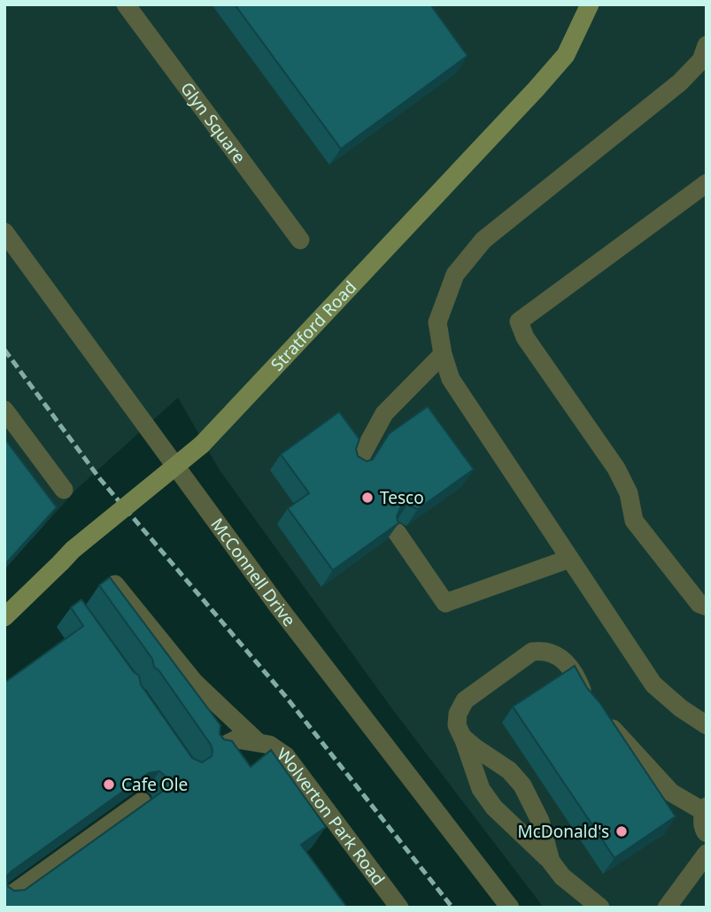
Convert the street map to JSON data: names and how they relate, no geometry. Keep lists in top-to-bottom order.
{
  "streets": {
    "street": [
      "Glyn Square",
      "Stratford Road",
      "McConnell Drive",
      "Wolverton Park Road"
    ]
  },
  "places": ["Tesco", "Cafe Ole", "McDonald's"]
}
